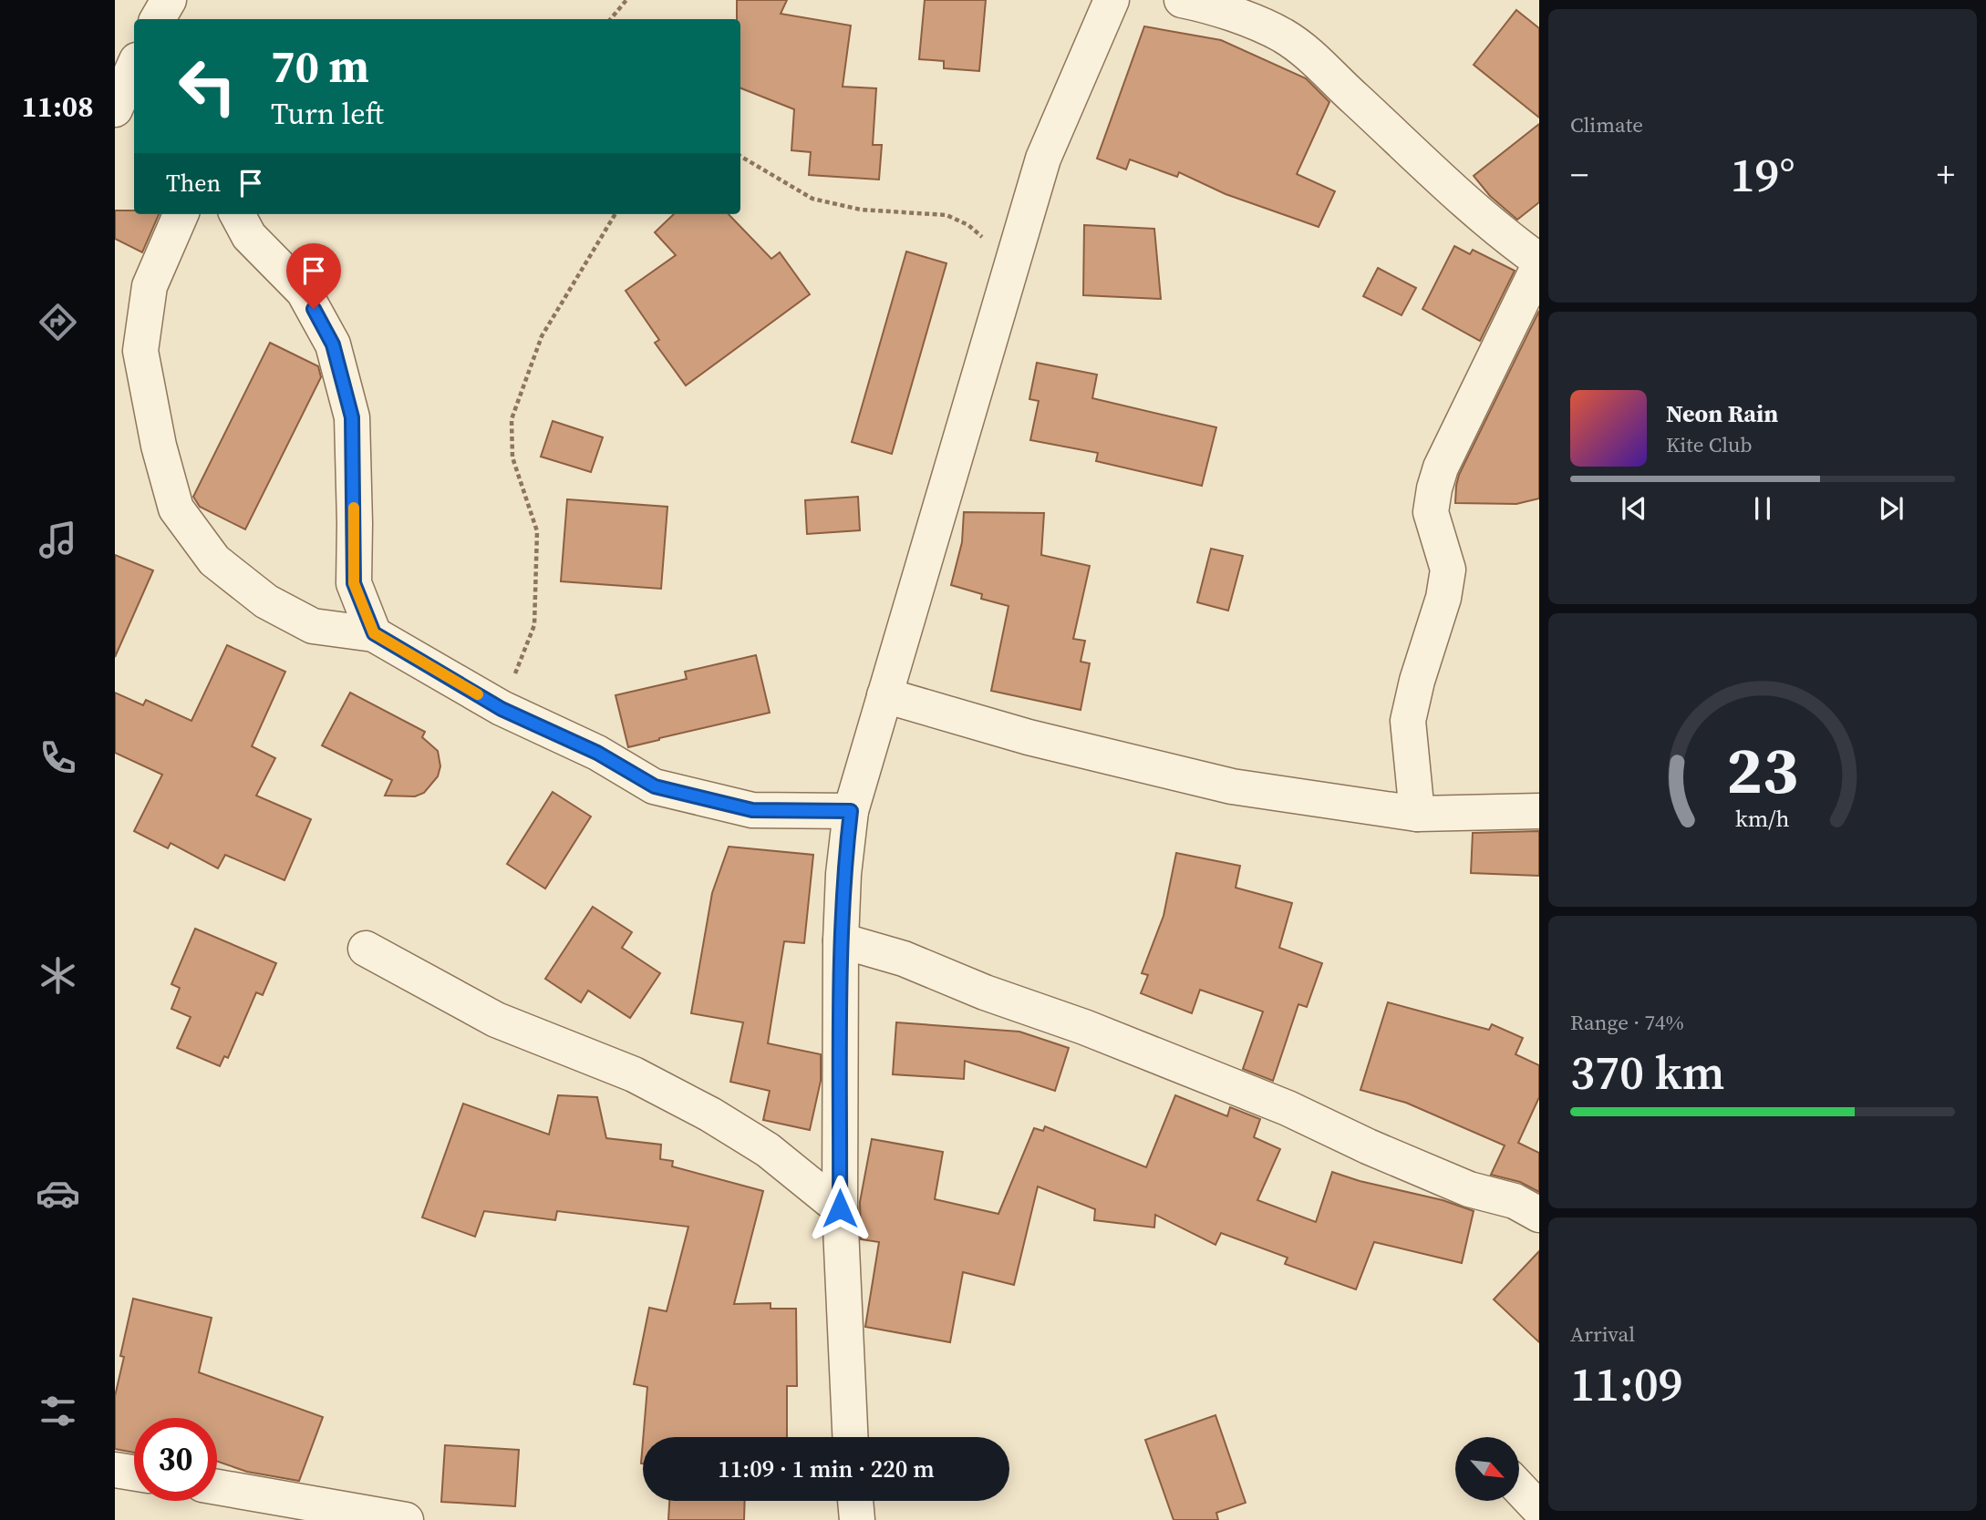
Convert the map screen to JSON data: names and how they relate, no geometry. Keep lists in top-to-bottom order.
{
  "north": "bottom right",
  "page": {
    "tabs": "11:08",
    "tile": [
      "Climate",
      ["Range · 74%", "370 km"],
      ["Arrival", "11:09"]
    ],
    "turn": ["70 m", "Turn left"],
    "heat": ["−", "19°", "+"],
    "then": "Then",
    "song": ["Neon Rain", "Kite Club"],
    "limit": "30",
    "trip": "11:09 · 1 min · 220 m",
    "gauge": ["23", "km/h"]
  }
}
